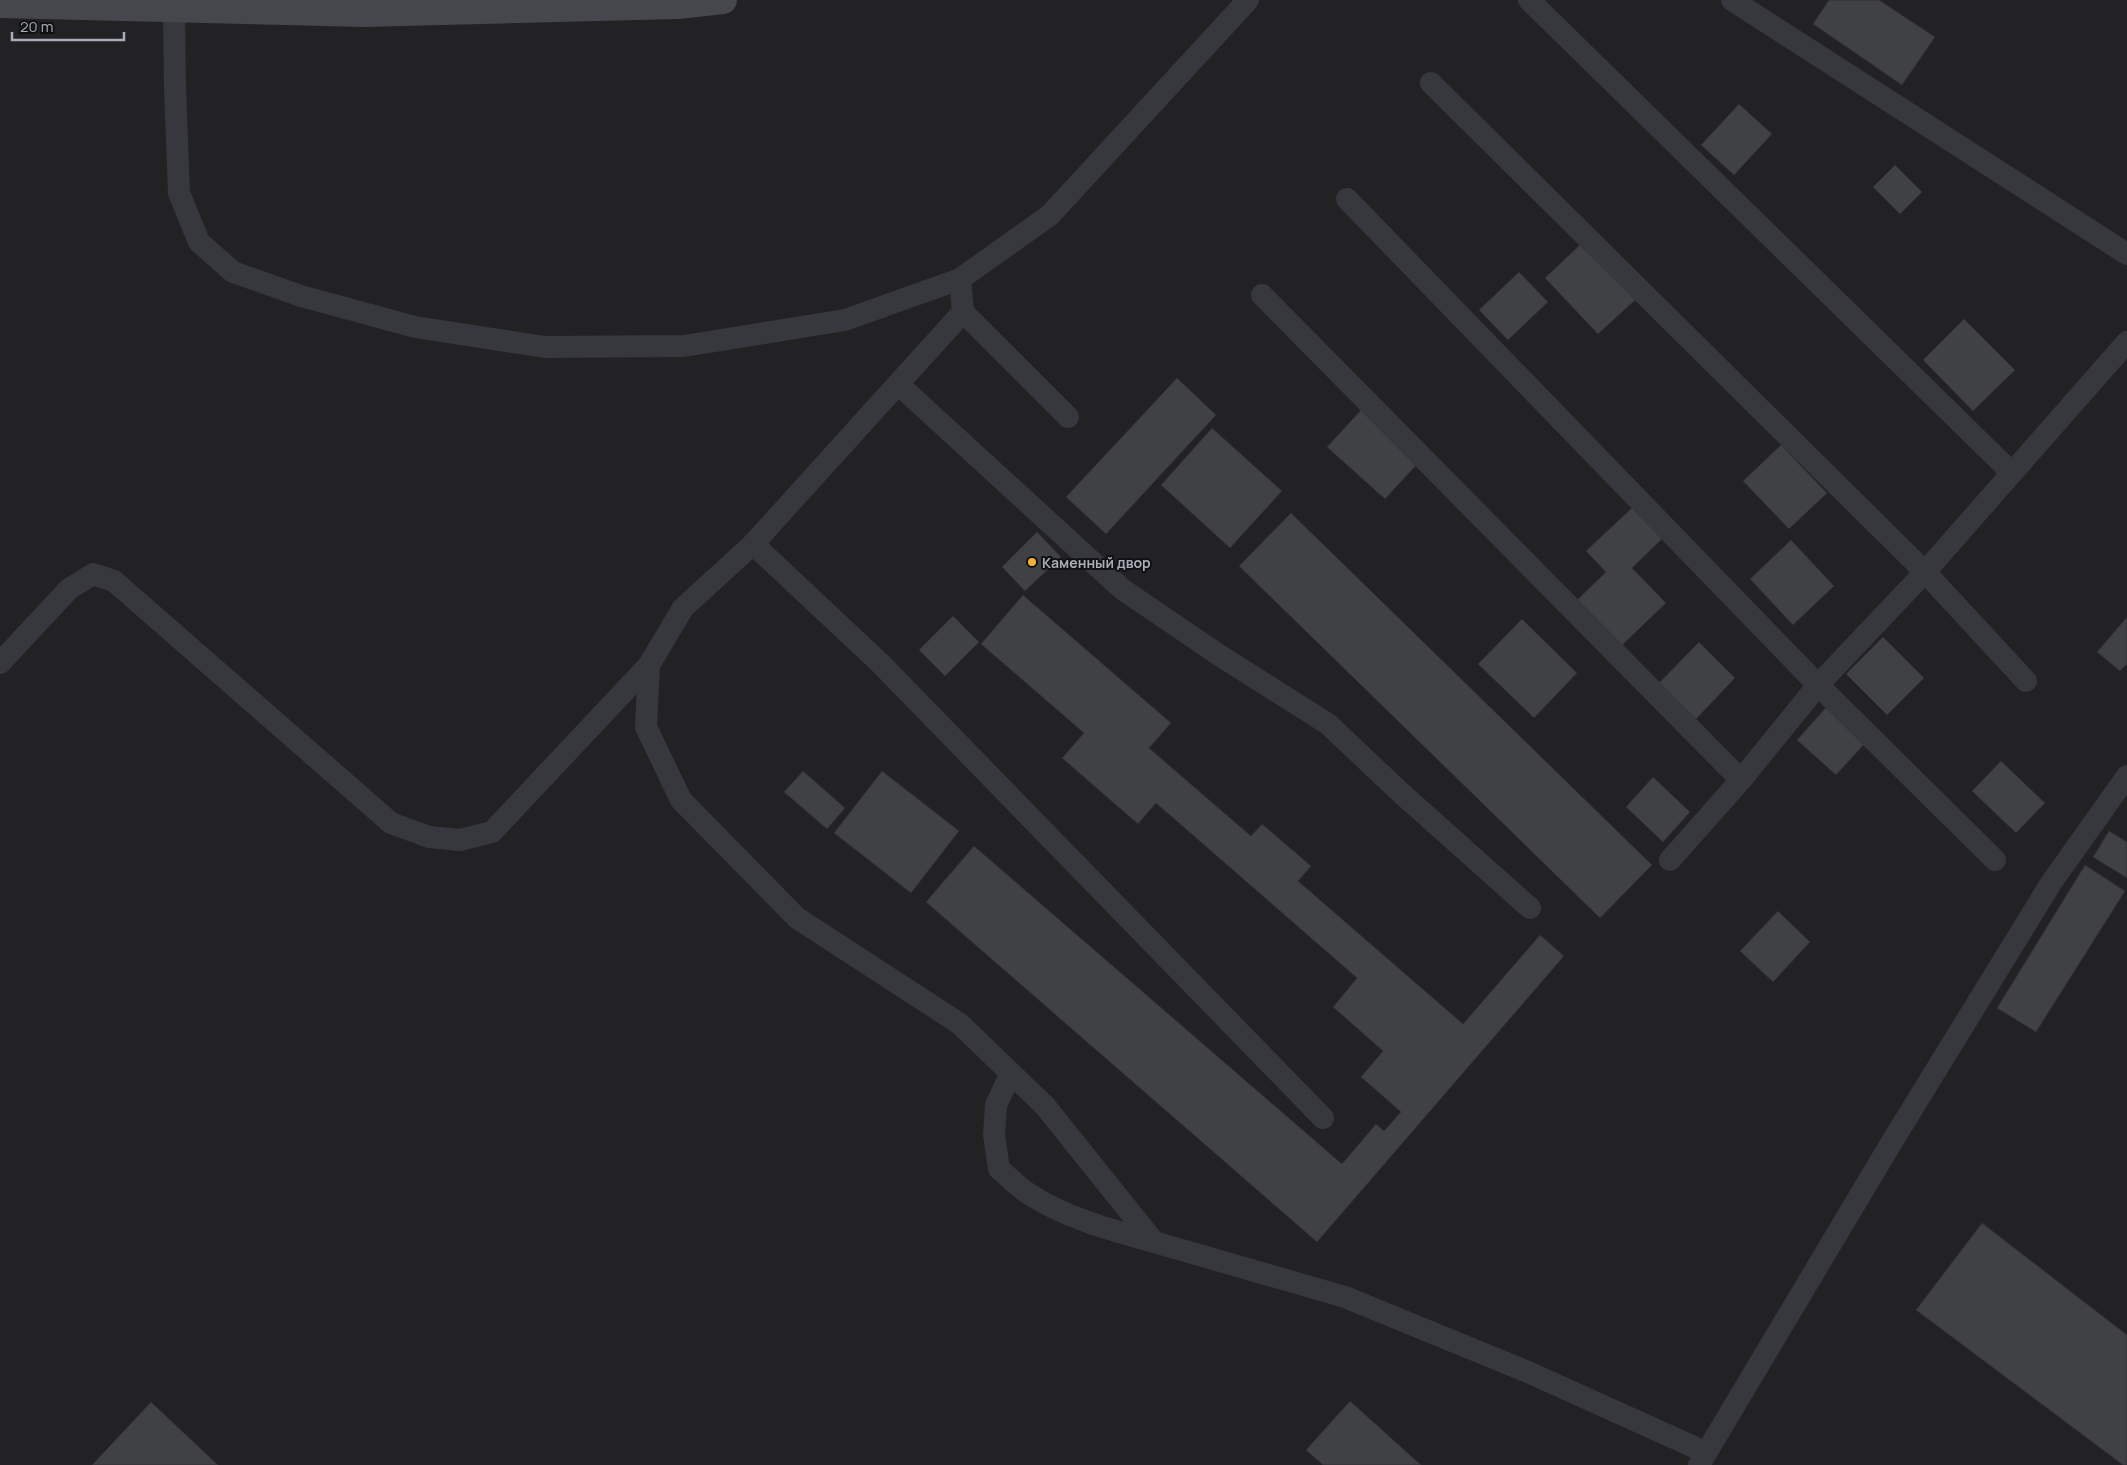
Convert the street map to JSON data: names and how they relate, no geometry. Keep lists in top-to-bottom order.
{
  "places": ["Каменный двор"],
  "scale_bar": "20 m"
}
